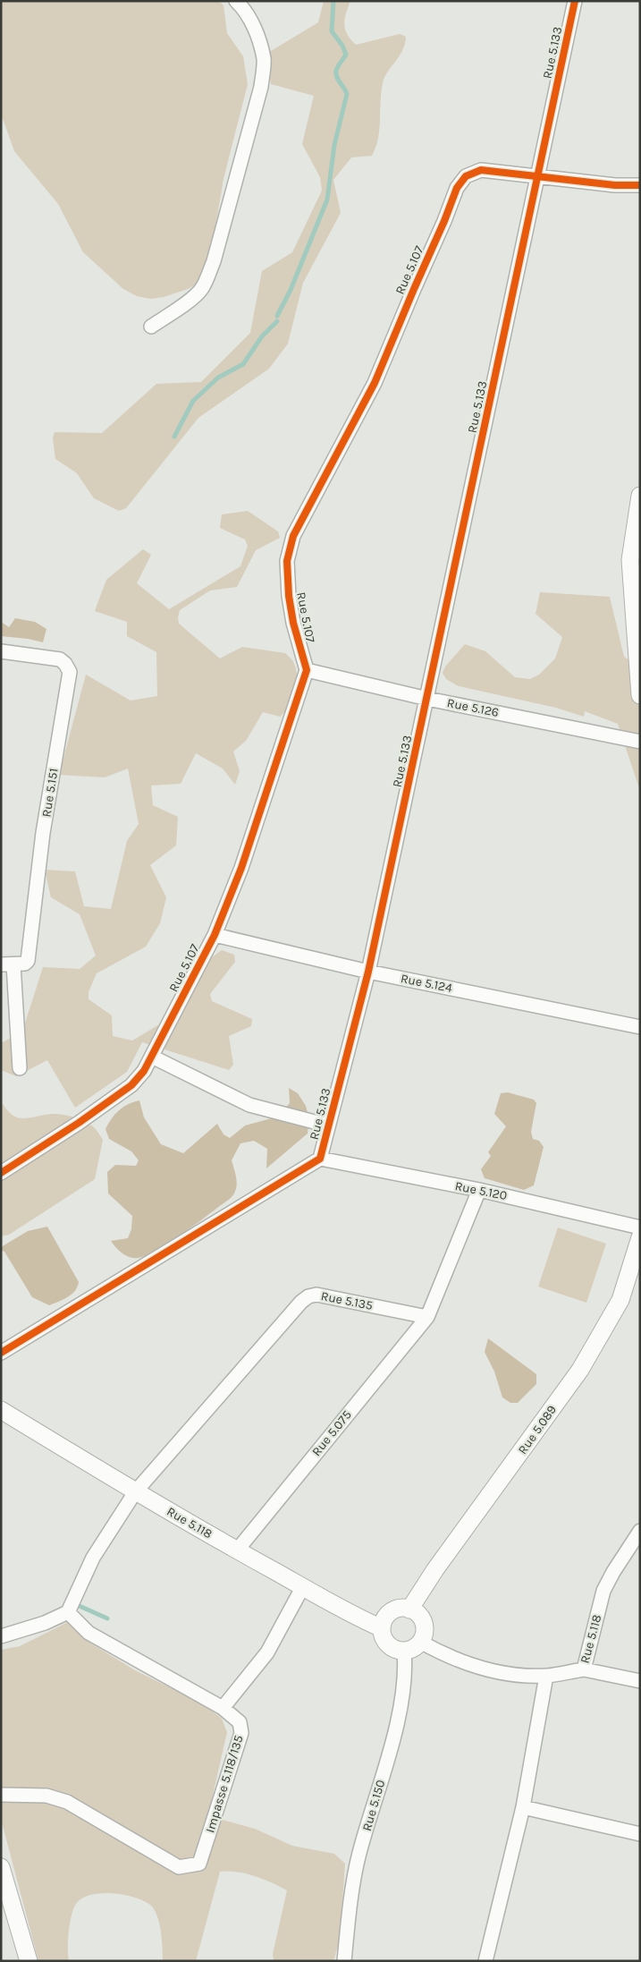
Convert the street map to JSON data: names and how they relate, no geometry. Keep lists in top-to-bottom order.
{
  "streets": {
    "street": [
      "Rue 5.133",
      "Rue 5.107",
      "Rue 5.126",
      "Rue 5.151",
      "Rue 5.124",
      "Rue 5.120",
      "Rue 5.135",
      "Rue 5.089",
      "Rue 5.075",
      "Rue 5.118",
      "Impasse 5.118/135",
      "Rue 5.150"
    ]
  },
  "crossings": [
    ["Rue 5.133", "Rue 5.107"],
    ["Rue 5.133", "Rue 5.126"],
    ["Rue 5.133", "Rue 5.124"],
    ["Rue 5.133", "Rue 5.120"],
    ["Rue 5.107", "Rue 5.126"],
    ["Rue 5.107", "Rue 5.124"],
    ["Rue 5.135", "Rue 5.075"],
    ["Rue 5.135", "Rue 5.118"],
    ["Rue 5.089", "Rue 5.118"],
    ["Rue 5.089", "Rue 5.150"],
    ["Rue 5.075", "Rue 5.118"],
    ["Rue 5.118", "Rue 5.150"]
  ]
}
